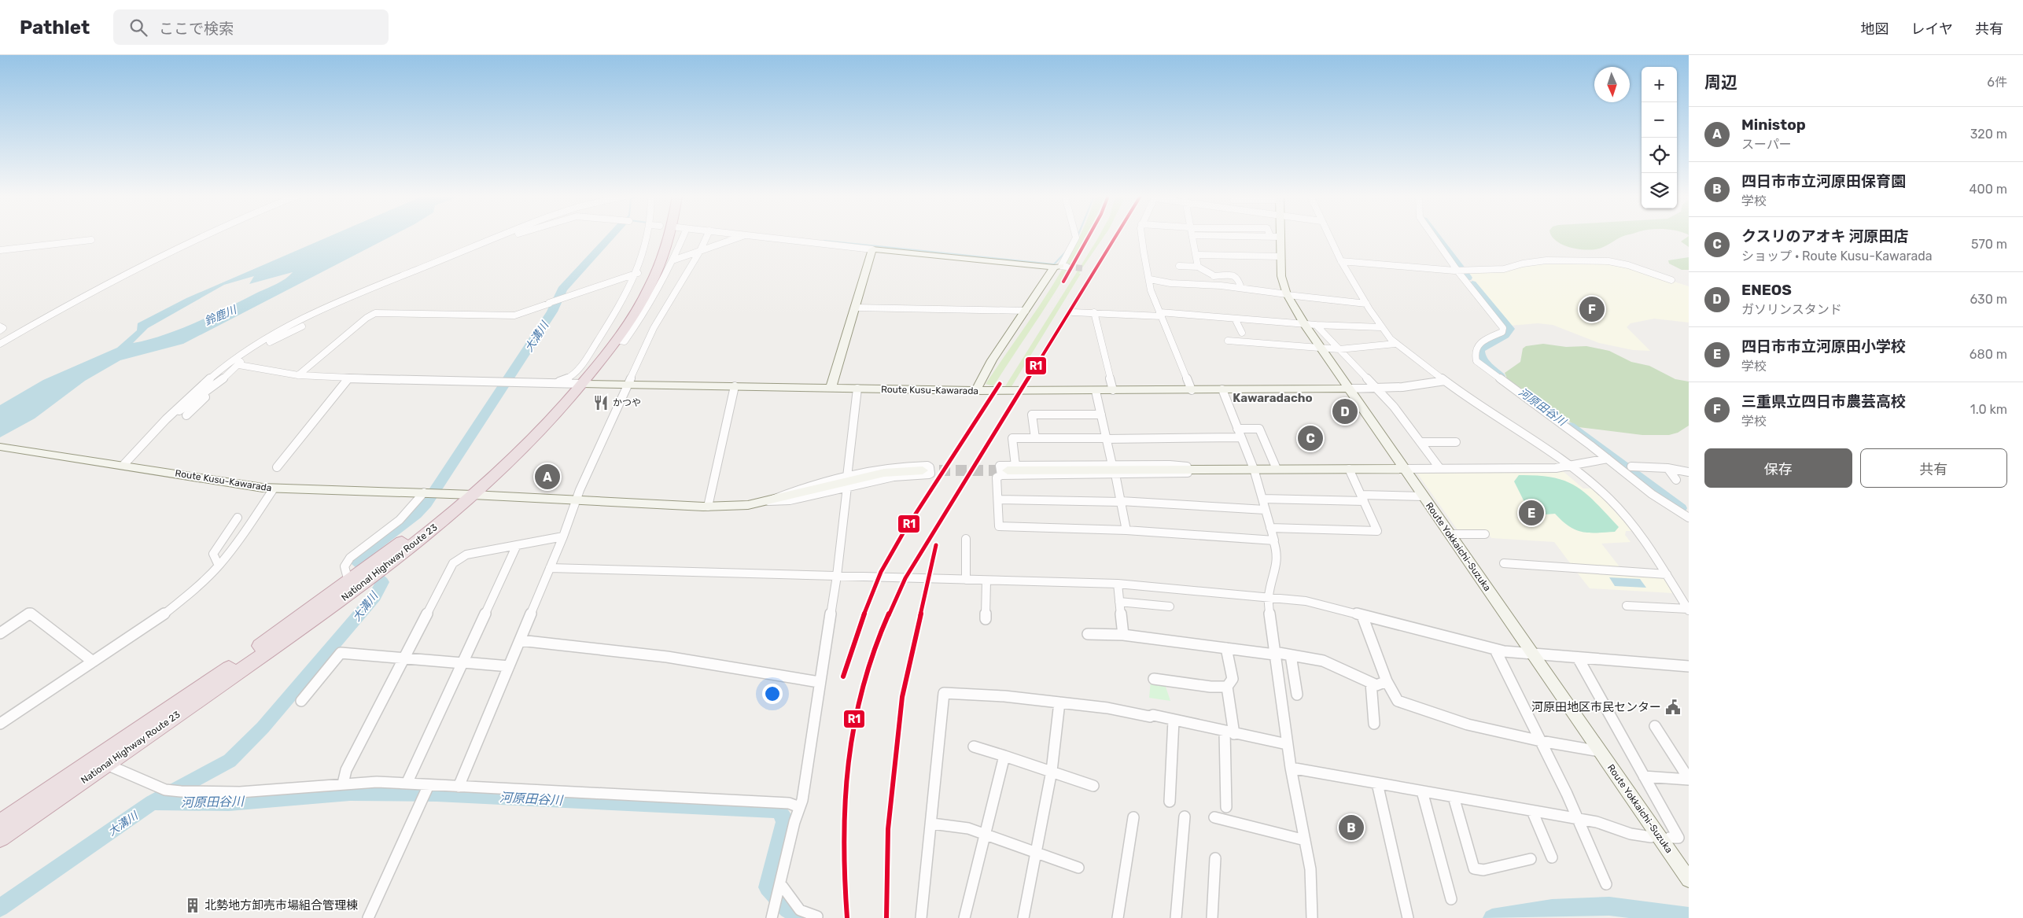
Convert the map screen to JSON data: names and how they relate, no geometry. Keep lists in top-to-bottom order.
{
  "streets": {
    "highway": ["National Highway Route 23"],
    "main road": ["Route Kusu-Kawarada", "Route Yokkaichi-Suzuka"]
  },
  "crossings": [
    ["Route Kusu-Kawarada", "Route Yokkaichi-Suzuka"],
    ["Route Kusu-Kawarada", "National Highway Route 23"]
  ],
  "districts": ["Kawaradacho"],
  "water": ["鈴鹿川", "大溝川", "河原田谷川"],
  "places": {
    "restaurant": ["かつや"],
    "public building": ["河原田地区市民センター"],
    "building": ["北勢地方卸売市場組合管理棟"]
  },
  "lines": ["transit line R1"],
  "north": "bottom",
  "page": {
    "header": "Pathlet",
    "search": "ここで検索",
    "nav": ["地図", "レイヤ", "共有"],
    "heading": ["周辺", "6件"],
    "map_buttons": ["+", "−"],
    "list": [
      {
        "mark": "A",
        "name": "Ministop",
        "note": "スーパー",
        "value": "320 m"
      },
      {
        "mark": "B",
        "name": "四日市市立河原田保育園",
        "note": "学校",
        "value": "400 m"
      },
      {
        "mark": "C",
        "name": "クスリのアオキ 河原田店",
        "note": "ショップ · Route Kusu-Kawarada",
        "value": "570 m"
      },
      {
        "mark": "D",
        "name": "ENEOS",
        "note": "ガソリンスタンド",
        "value": "630 m"
      },
      {
        "mark": "E",
        "name": "四日市市立河原田小学校",
        "note": "学校",
        "value": "680 m"
      },
      {
        "mark": "F",
        "name": "三重県立四日市農芸高校",
        "note": "学校",
        "value": "1.0 km"
      }
    ],
    "pins": [
      "F",
      "D",
      "C",
      "A",
      "E",
      "B"
    ],
    "buttons": ["保存", "共有"]
  }
}
